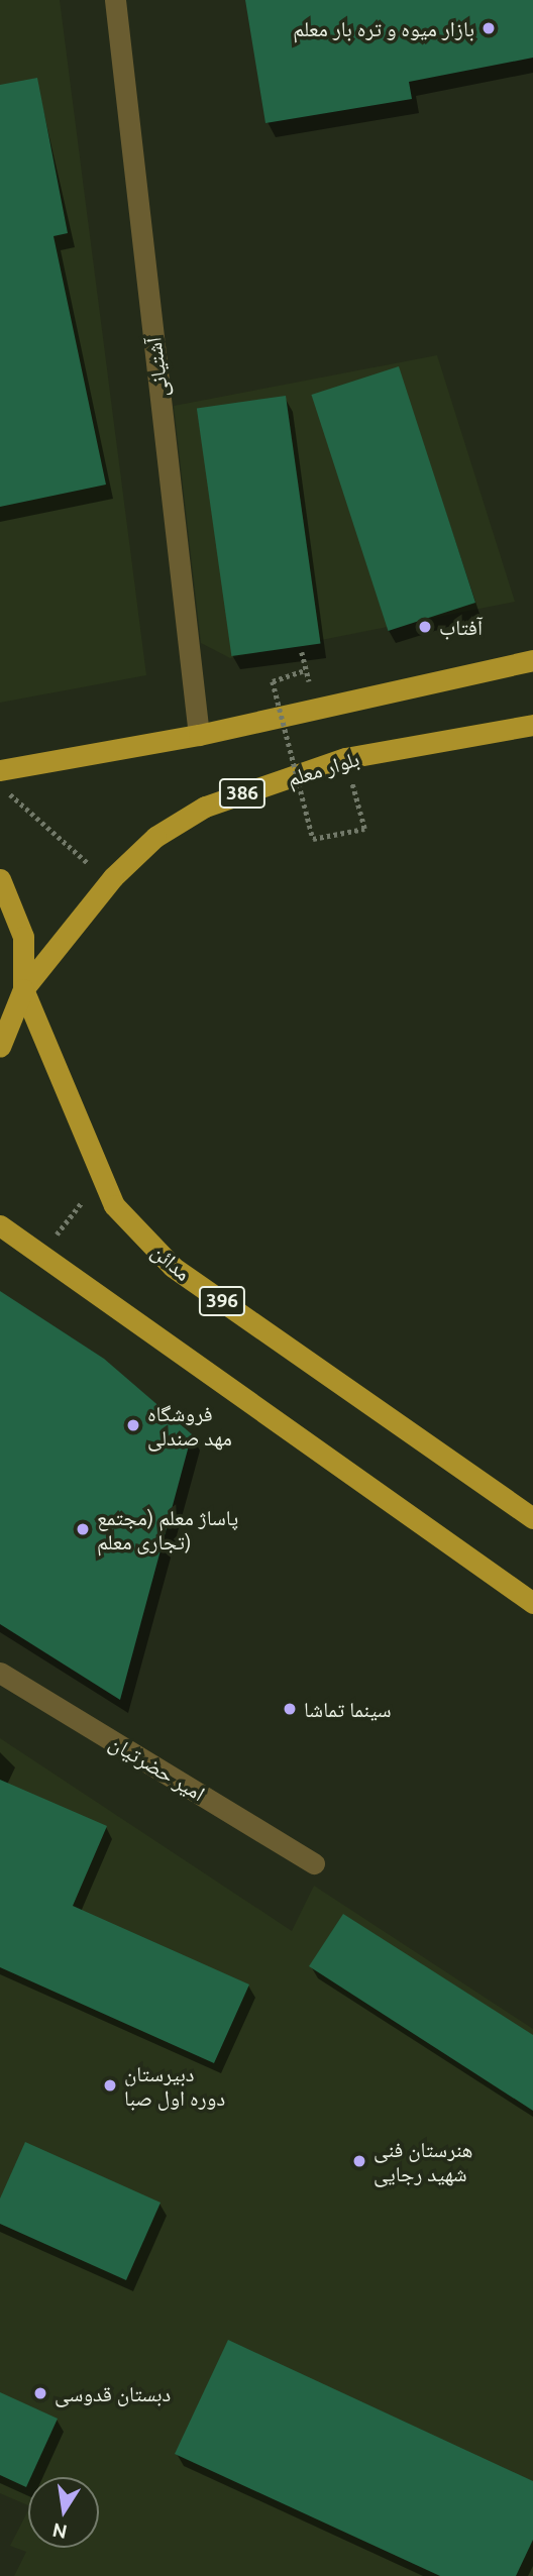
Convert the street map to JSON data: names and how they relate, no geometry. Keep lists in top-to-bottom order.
{
  "streets": {
    "main road": [
      "بلوار معلم",
      "386",
      "مدائن",
      "396"
    ],
    "street": ["آشتیانی", "امیر حضرتیان"]
  },
  "crossings": [
    ["بلوار معلم", "مدائن"]
  ],
  "places": [
    "بازار میوه و تره بار معلم",
    "آفتاب",
    "فروشگاه مهد صندلی",
    "پاساژ معلم (مجتمع تجاری معلم)",
    "سینما تماشا",
    "دبیرستان دوره اول صبا",
    "هنرستان فنی شهید رجایی",
    "دبستان قدوسی"
  ],
  "north": "bottom"
}
